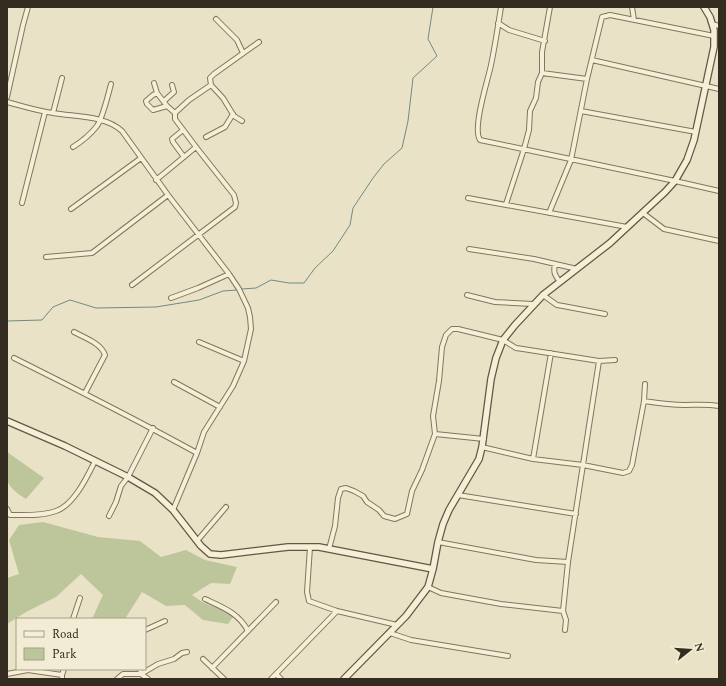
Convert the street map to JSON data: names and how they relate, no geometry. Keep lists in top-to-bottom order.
{
  "legend": ["Road", "Park"],
  "north": "right"
}
